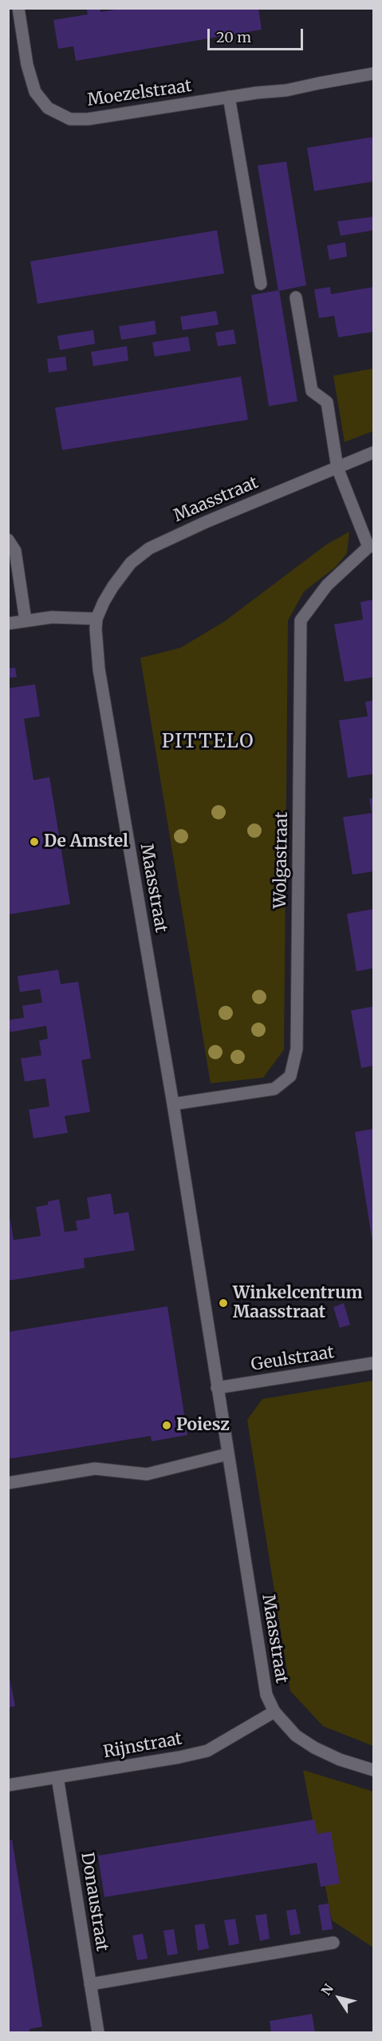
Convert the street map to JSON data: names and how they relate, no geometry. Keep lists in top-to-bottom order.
{
  "streets": {
    "street": [
      "Moezelstraat",
      "Maasstraat",
      "Wolgastraat",
      "Geulstraat",
      "Rijnstraat",
      "Donaustraat"
    ]
  },
  "crossings": [
    ["Maasstraat", "Wolgastraat"],
    ["Maasstraat", "Geulstraat"],
    ["Maasstraat", "Rijnstraat"],
    ["Rijnstraat", "Donaustraat"]
  ],
  "districts": ["PITTELO"],
  "places": ["De Amstel", "Winkelcentrum Maasstraat", "Poiesz"],
  "scale_bar": "20 m",
  "north": "top left"
}
